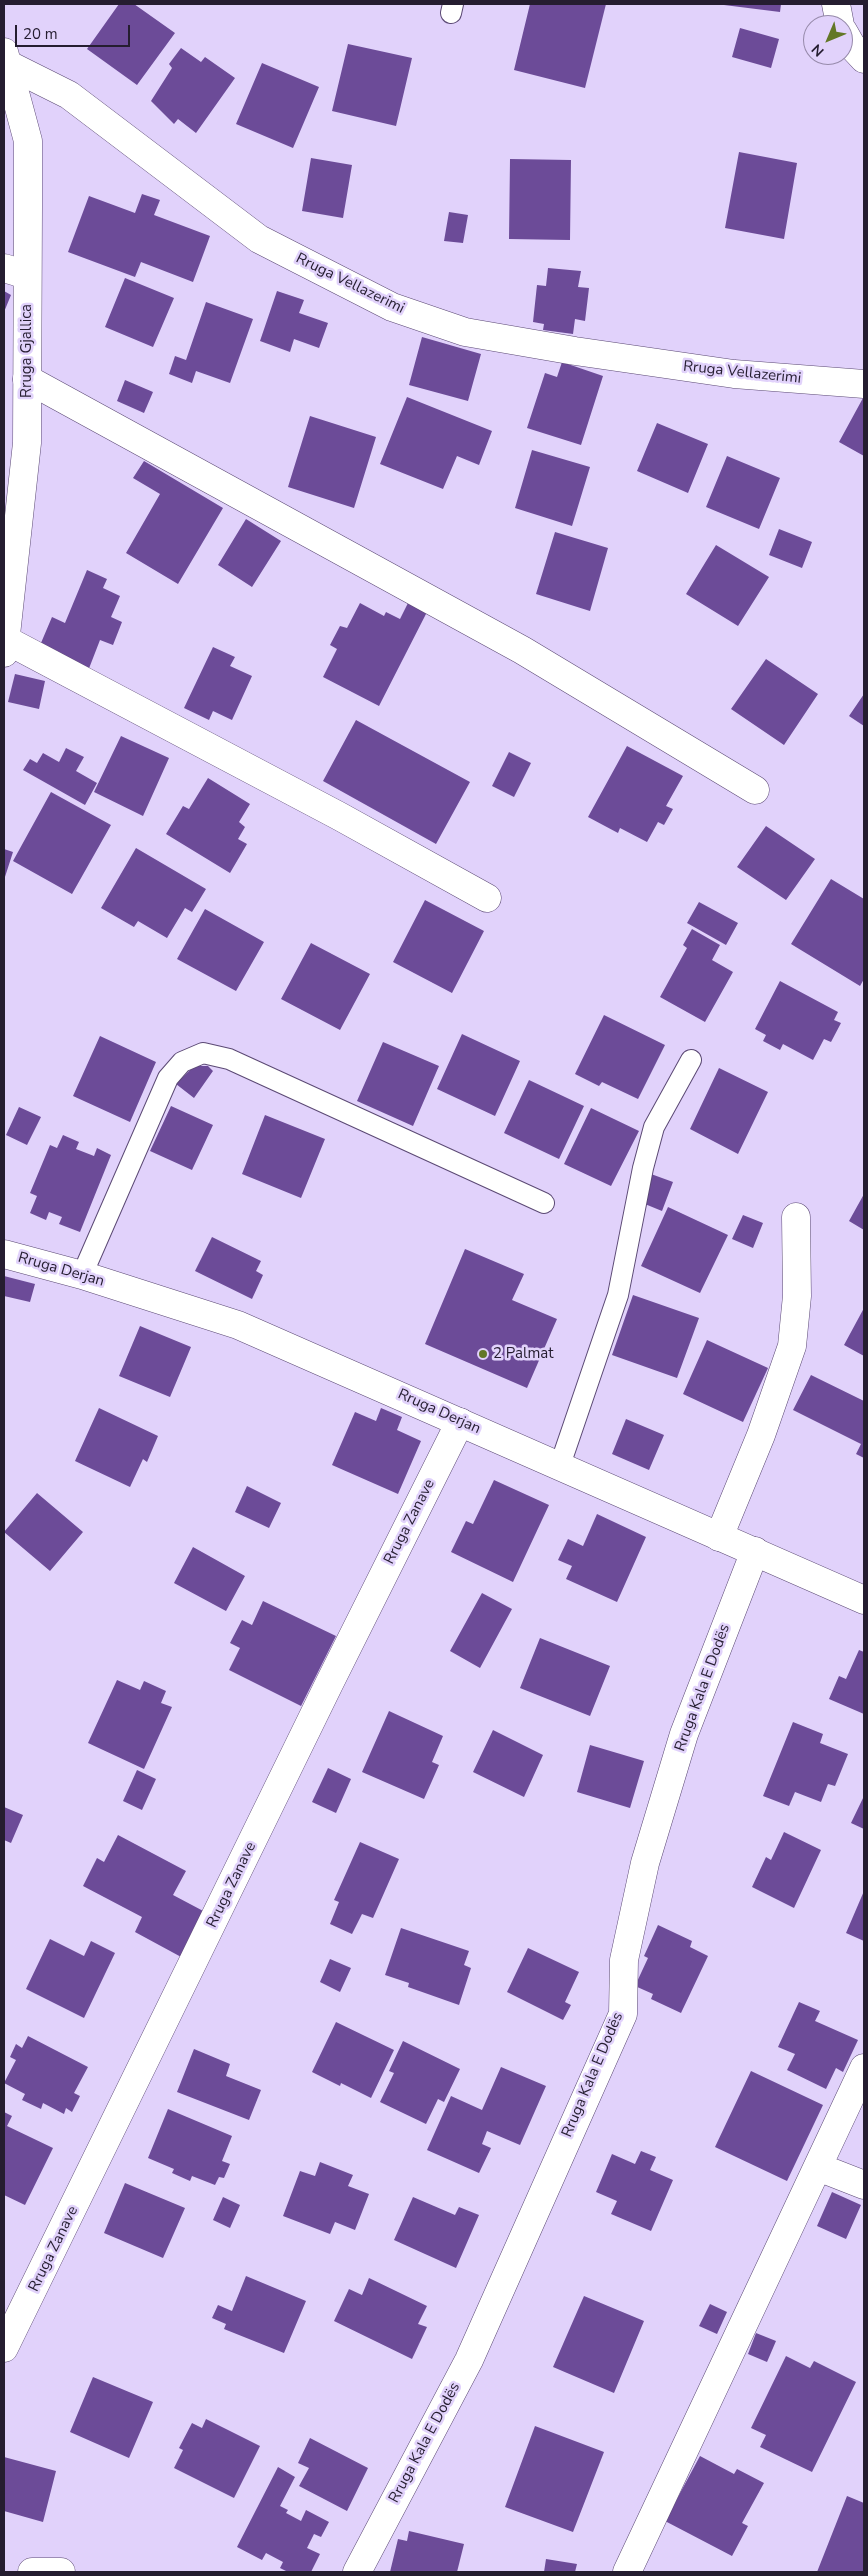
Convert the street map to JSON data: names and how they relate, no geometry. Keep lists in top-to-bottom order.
{
  "streets": {
    "street": [
      "Rruga Vellazerimi",
      "Rruga Gjallica",
      "Rruga Derjan",
      "Rruga Zanave",
      "Rruga Kala E Dodës"
    ]
  },
  "crossings": [
    ["Rruga Vellazerimi", "Rruga Gjallica"],
    ["Rruga Derjan", "Rruga Zanave"],
    ["Rruga Derjan", "Rruga Kala E Dodës"]
  ],
  "places": ["2 Palmat"],
  "scale_bar": "20 m",
  "north": "bottom left"
}
